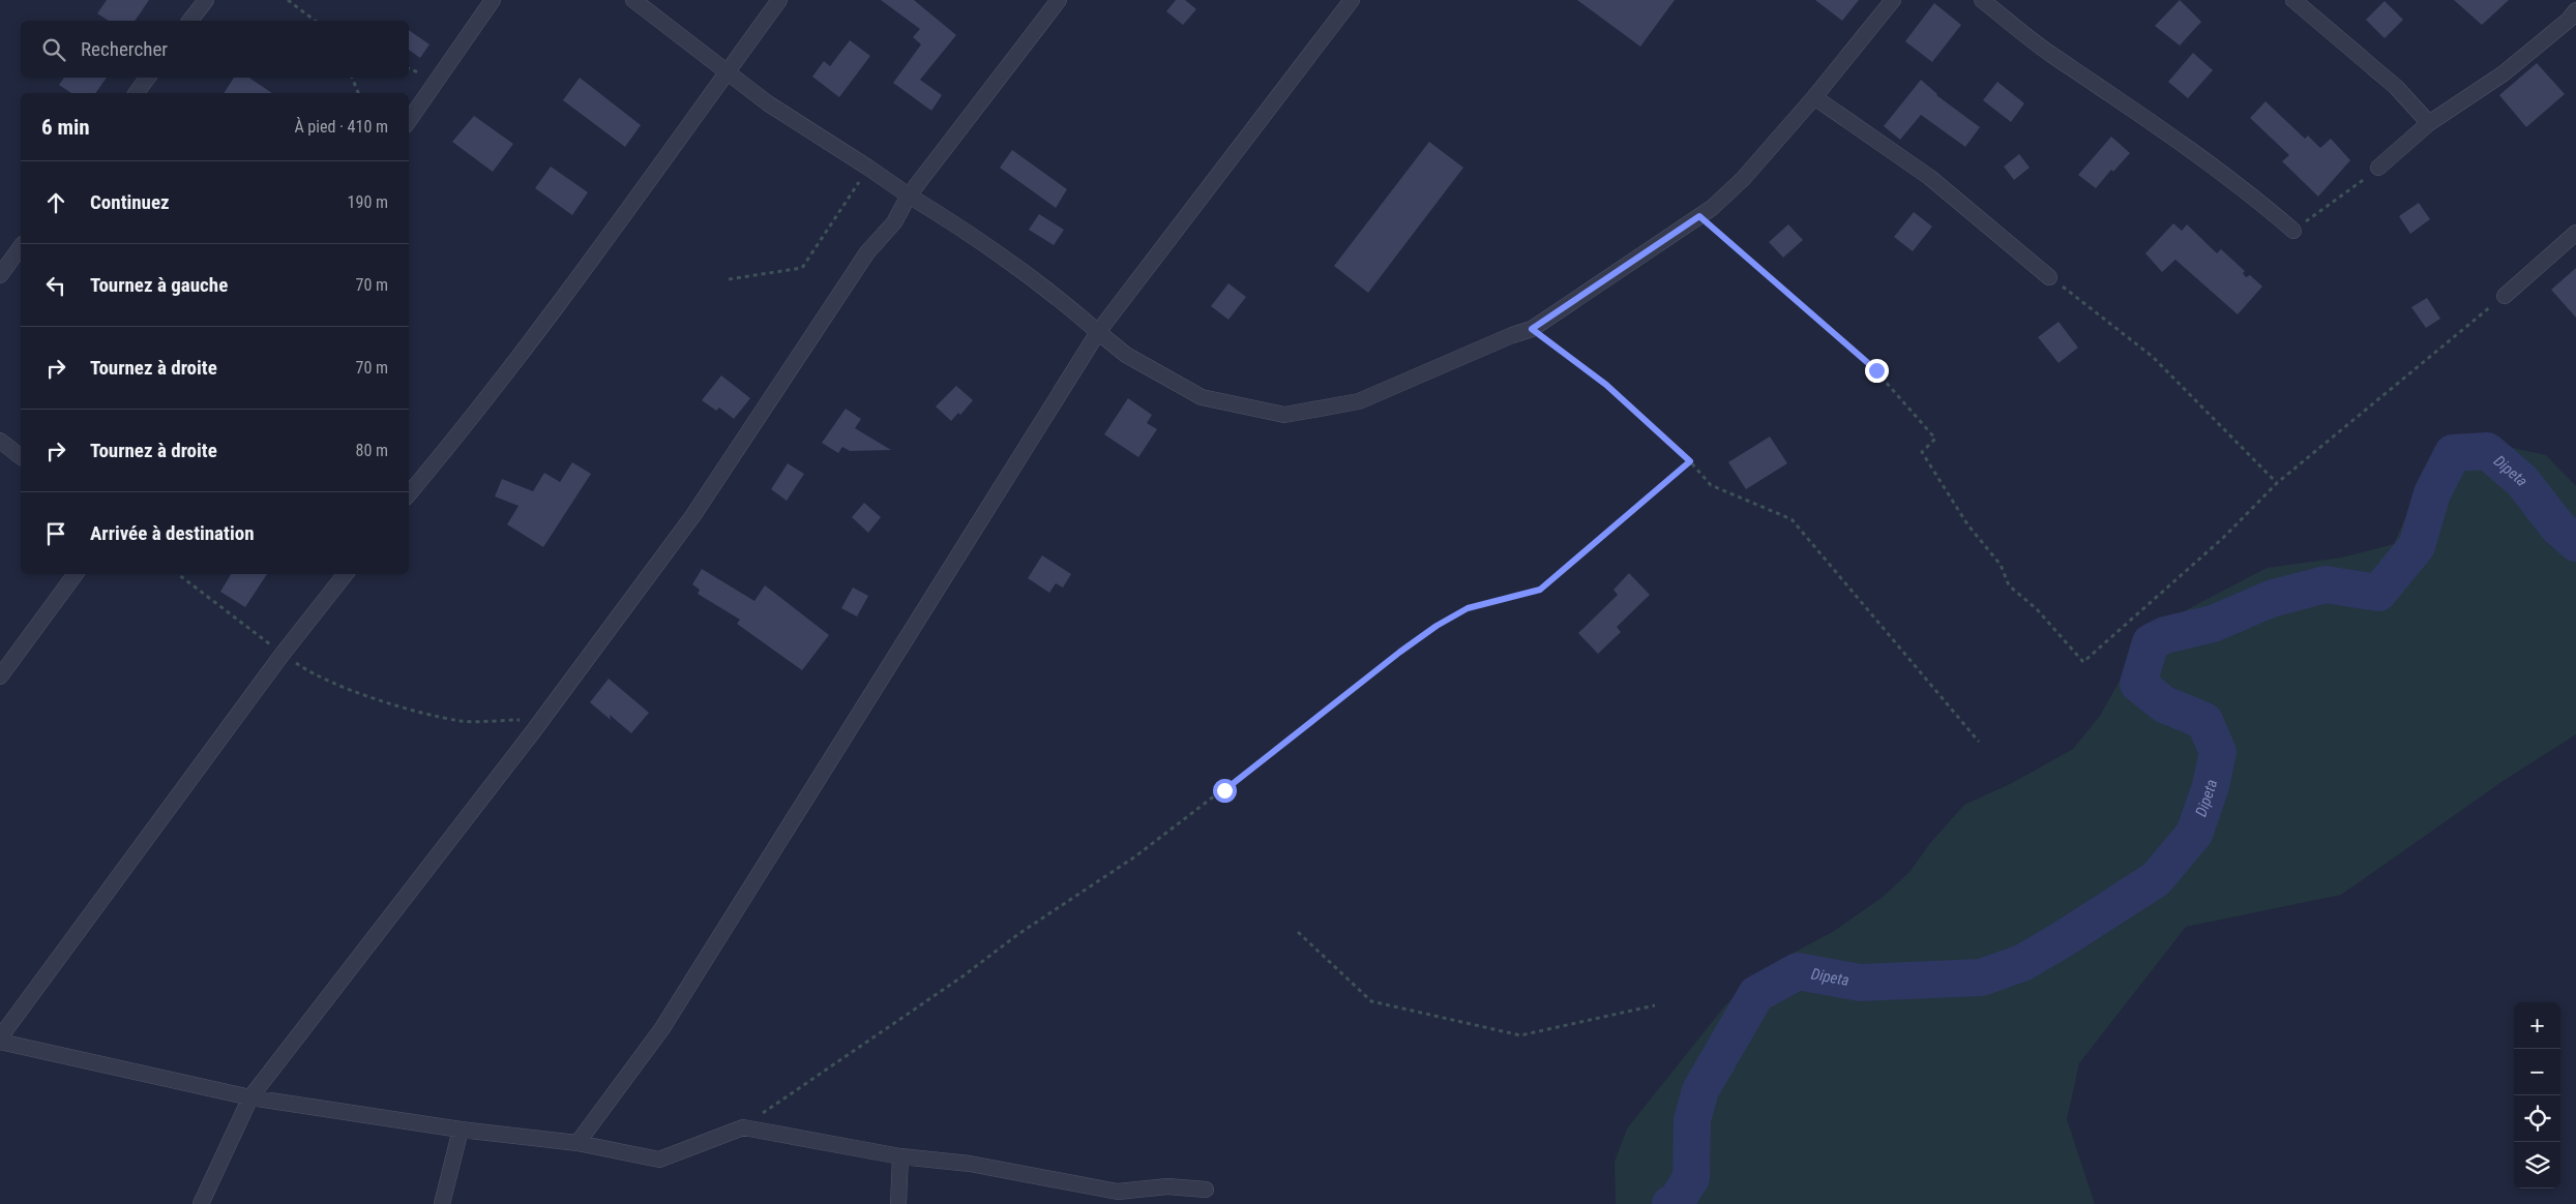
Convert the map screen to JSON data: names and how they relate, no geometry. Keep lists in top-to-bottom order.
{
  "water": ["Dipeta"],
  "page": {
    "search": "Rechercher",
    "heading": ["6 min", "À pied · 410 m"],
    "list": [
      ["Continuez", "190 m"],
      ["Tournez à gauche", "70 m"],
      ["Tournez à droite", "70 m"],
      ["Tournez à droite", "80 m"],
      "Arrivée à destination"
    ],
    "map_buttons": ["+", "−"]
  }
}
